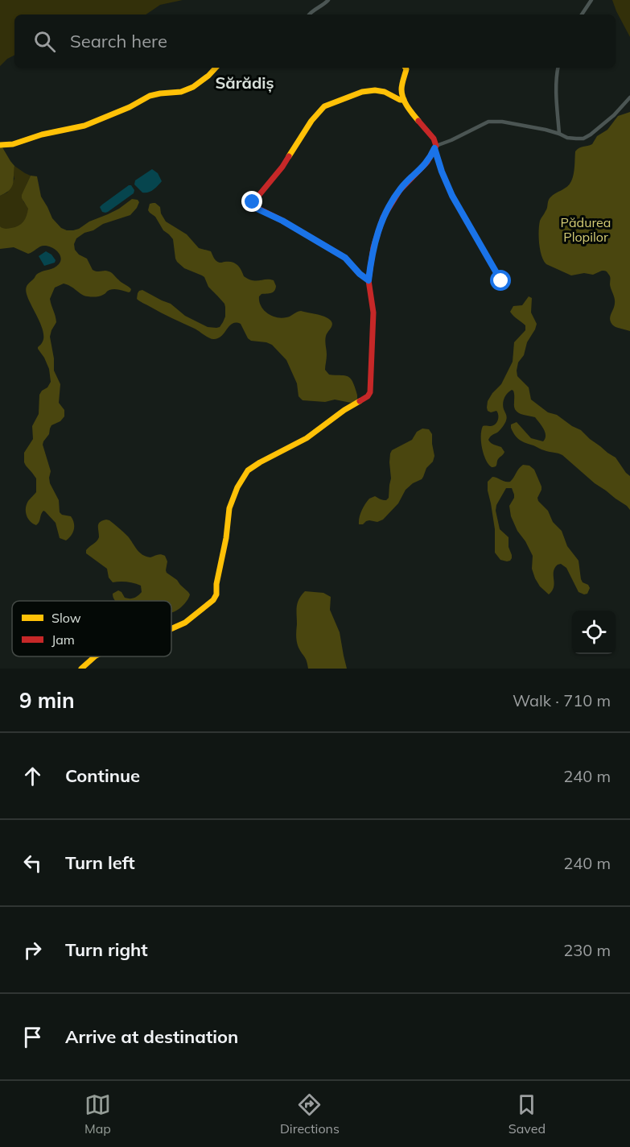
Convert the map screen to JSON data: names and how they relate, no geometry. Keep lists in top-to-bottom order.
{
  "districts": ["Sărădiș"],
  "parks": ["Pădurea Plopilor"],
  "legend": ["Slow", "Jam"],
  "page": {
    "search": "Search here",
    "heading": ["9 min", "Walk · 710 m"],
    "list": [
      ["Continue", "240 m"],
      ["Turn left", "240 m"],
      ["Turn right", "230 m"],
      "Arrive at destination"
    ],
    "nav": ["Map", "Directions", "Saved"]
  }
}
